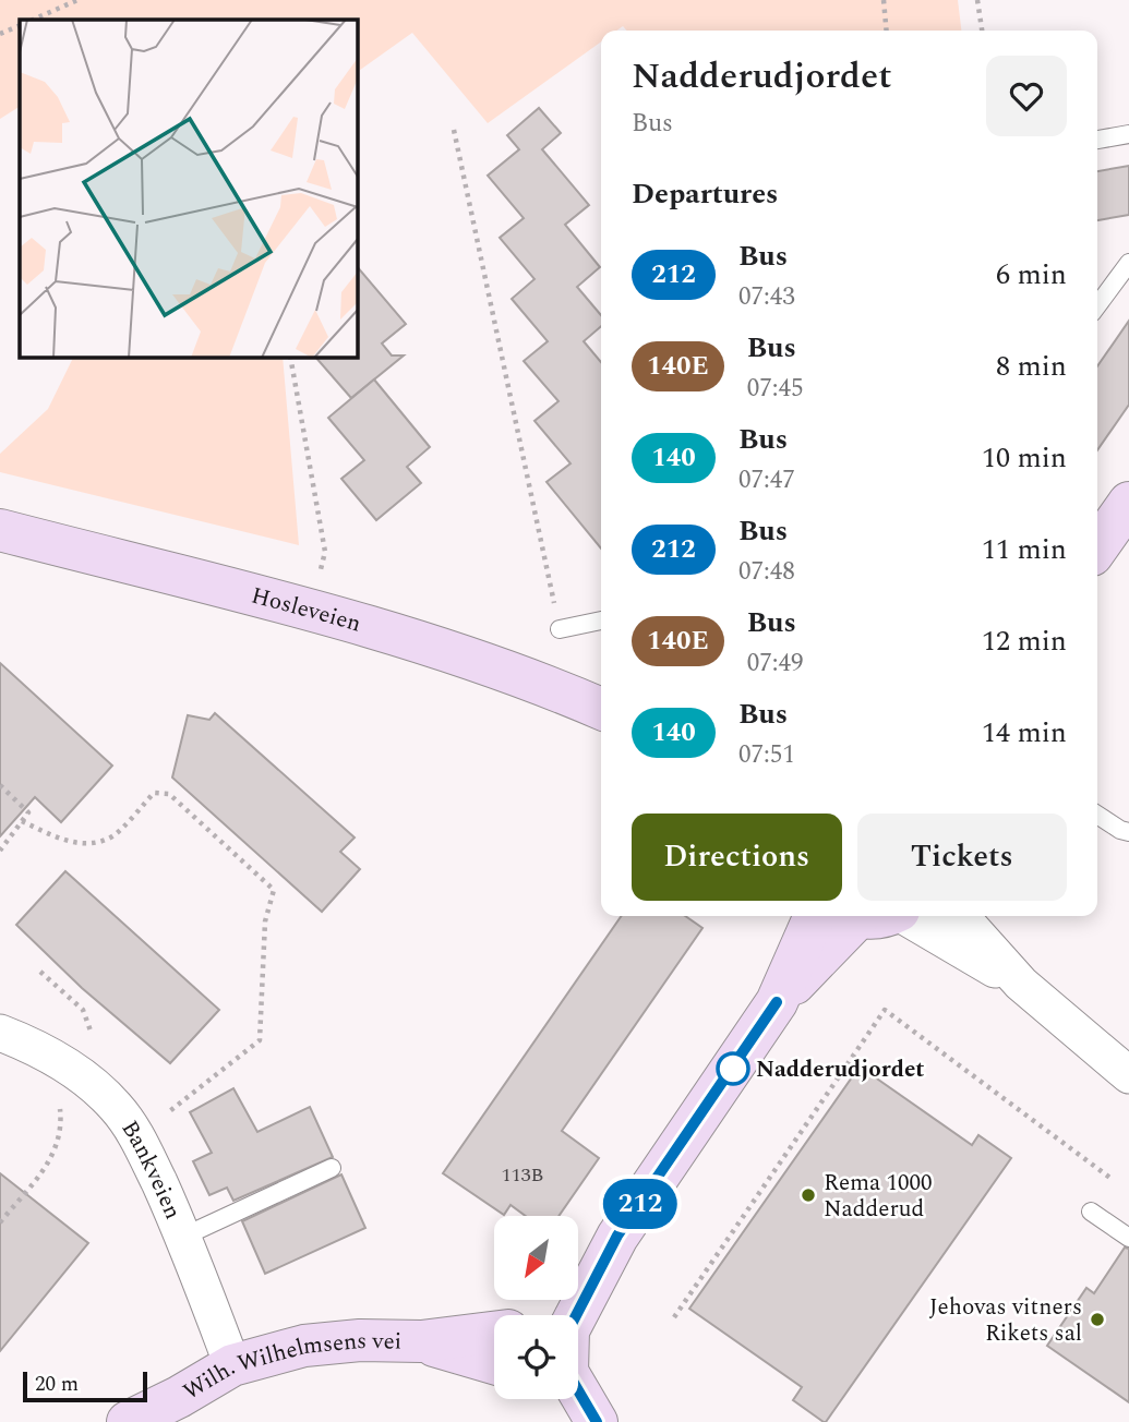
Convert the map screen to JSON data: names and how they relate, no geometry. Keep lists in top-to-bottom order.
{
  "streets": {
    "street": ["Hosleveien", "Bankveien", "Wilh. Wilhelmsens vei"]
  },
  "crossings": [
    ["Bankveien", "Wilh. Wilhelmsens vei"]
  ],
  "places": ["Nadderudjordet", "Rema 1000 Nadderud", "Jehovas vitners Rikets sal"],
  "lines": ["bus line 212"],
  "house_numbers": ["113B"],
  "scale_bar": "20 m",
  "north": "bottom left",
  "page": {
    "on_map": "212",
    "heading": [
      ["Nadderudjordet", "Bus"],
      "Departures"
    ],
    "list": [
      {
        "mark": "212",
        "name": "Bus",
        "note": "07:43",
        "value": "6 min"
      },
      {
        "mark": "140E",
        "name": "Bus",
        "note": "07:45",
        "value": "8 min"
      },
      {
        "mark": "140",
        "name": "Bus",
        "note": "07:47",
        "value": "10 min"
      },
      {
        "mark": "212",
        "name": "Bus",
        "note": "07:48",
        "value": "11 min"
      },
      {
        "mark": "140E",
        "name": "Bus",
        "note": "07:49",
        "value": "12 min"
      },
      {
        "mark": "140",
        "name": "Bus",
        "note": "07:51",
        "value": "14 min"
      }
    ],
    "buttons": ["Directions", "Tickets"],
    "scale": "20 m"
  }
}
